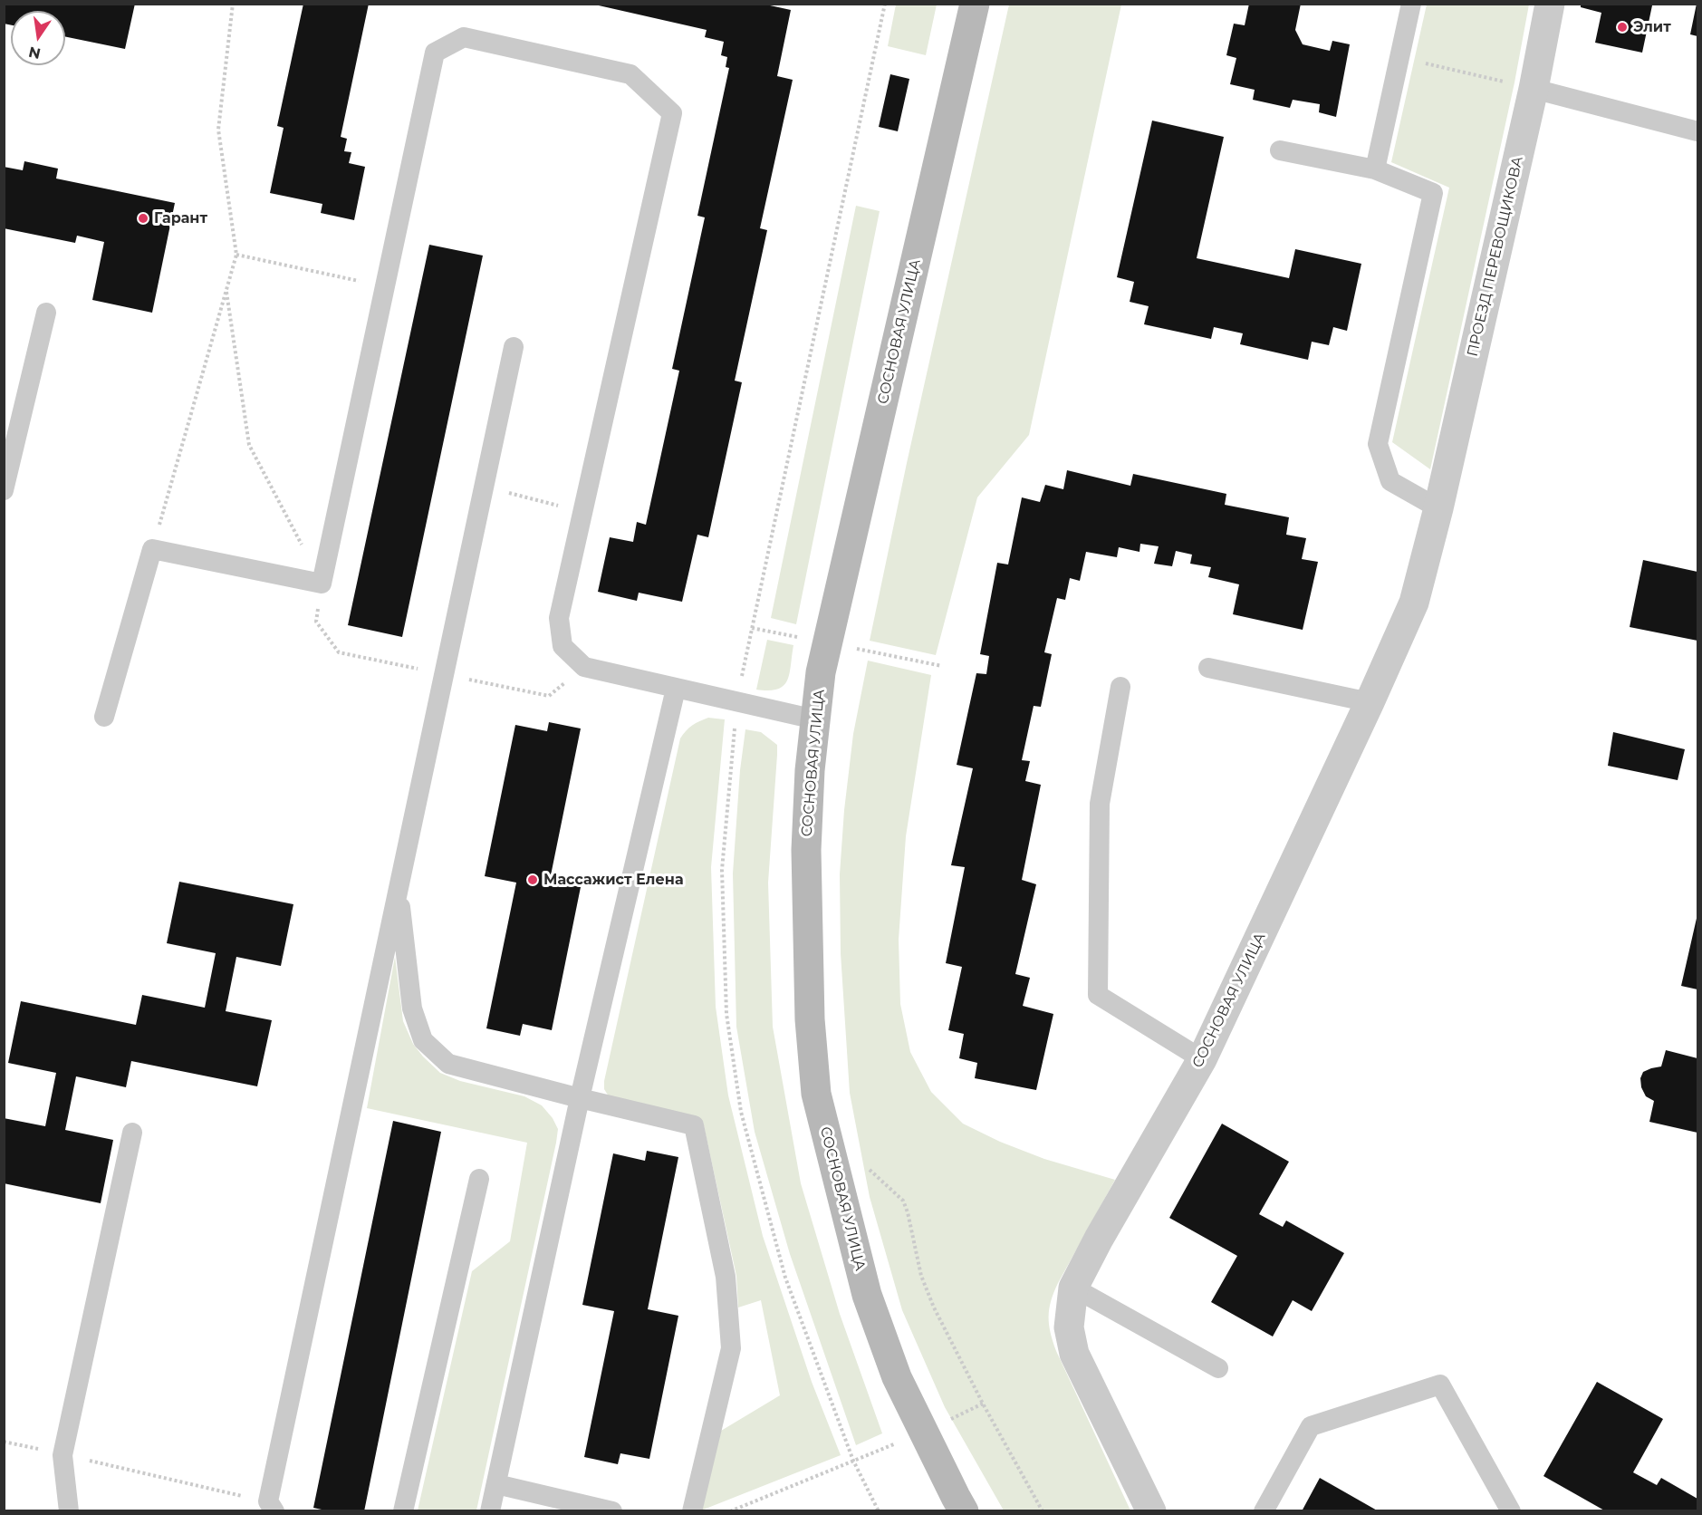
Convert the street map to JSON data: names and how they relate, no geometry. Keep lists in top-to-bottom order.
{
  "streets": {
    "street": ["ПРОЕЗД ПЕРЕВОЩИКОВА", "СОСНОВАЯ УЛИЦА"]
  },
  "crossings": [
    ["ПРОЕЗД ПЕРЕВОЩИКОВА", "СОСНОВАЯ УЛИЦА"]
  ],
  "places": ["Элит", "Гарант", "Массажист Елена"],
  "north": "bottom"
}
